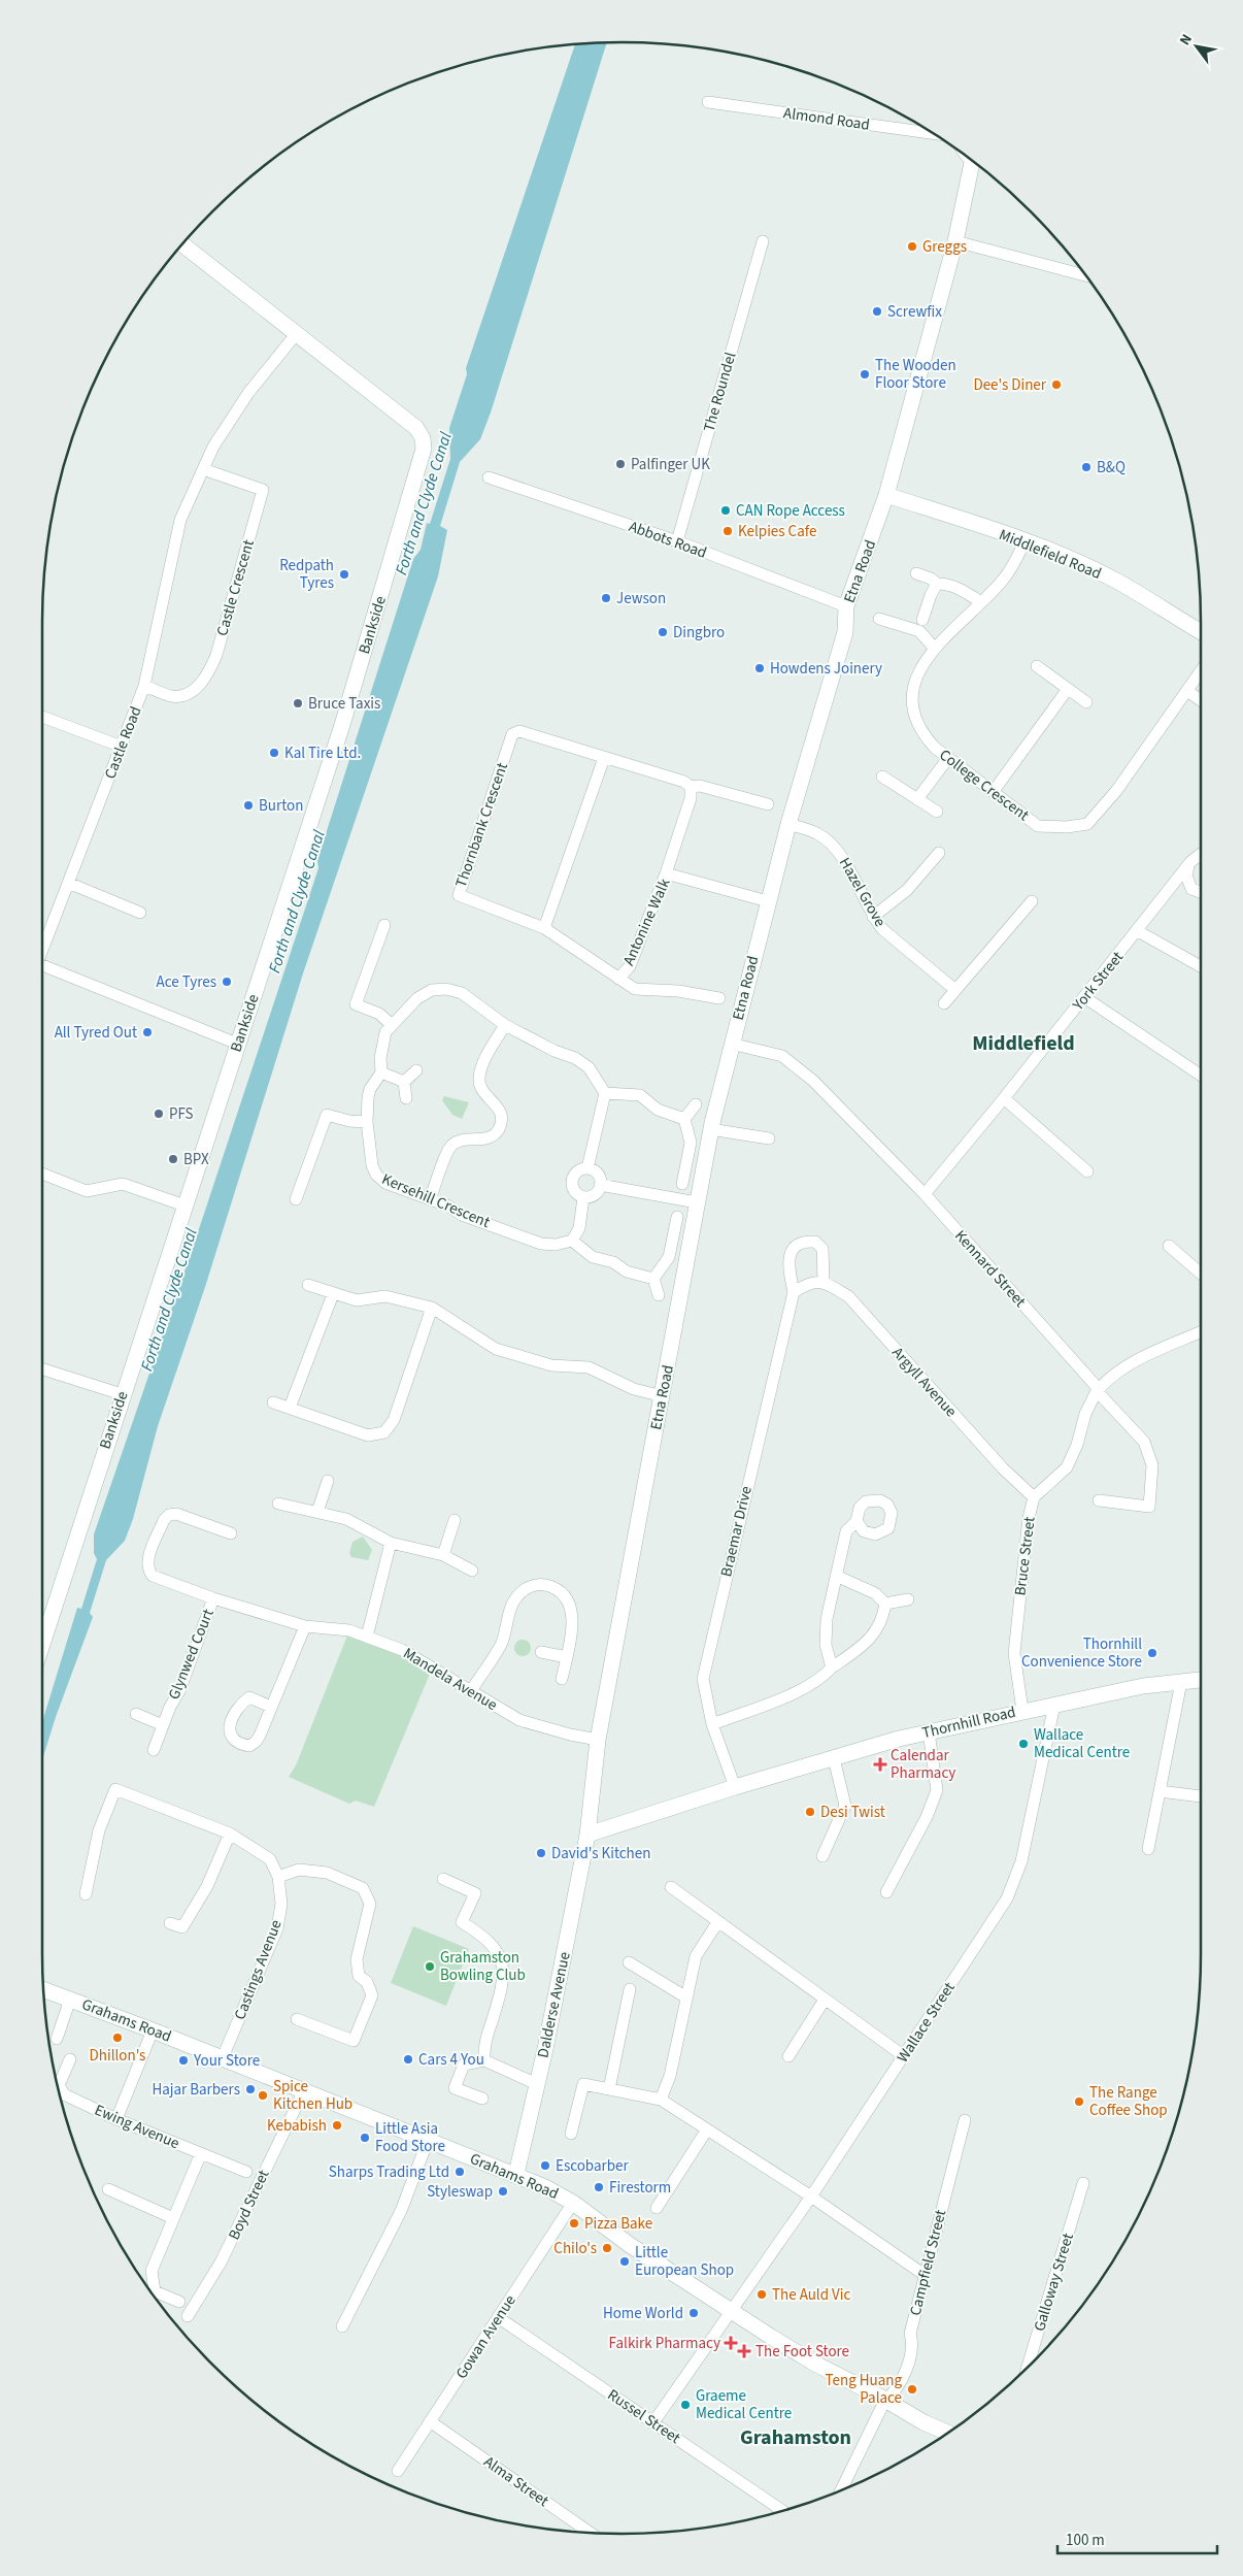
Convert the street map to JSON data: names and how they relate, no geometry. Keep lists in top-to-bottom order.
{
  "streets": {
    "street": [
      "Almond Road",
      "The Roundel",
      "Abbots Road",
      "Middlefield Road",
      "Etna Road",
      "Castle Crescent",
      "Bankside",
      "Castle Road",
      "College Crescent",
      "Thornbank Crescent",
      "Hazel Grove",
      "Antonine Walk",
      "York Street",
      "Kersehill Crescent",
      "Kennard Street",
      "Argyll Avenue",
      "Braemar Drive",
      "Bruce Street",
      "Glynwed Court",
      "Mandela Avenue",
      "Thornhill Road",
      "Castings Avenue",
      "Dalderse Avenue",
      "Grahams Road",
      "Wallace Street",
      "Ewing Avenue",
      "Boyd Street",
      "Campfield Street",
      "Galloway Street",
      "Gowan Avenue",
      "Russel Street",
      "Alma Street"
    ]
  },
  "crossings": [
    ["The Roundel", "Abbots Road"],
    ["Abbots Road", "Etna Road"],
    ["Middlefield Road", "Etna Road"],
    ["Middlefield Road", "College Crescent"],
    ["Etna Road", "Hazel Grove"],
    ["Etna Road", "Antonine Walk"],
    ["Etna Road", "Kennard Street"],
    ["Etna Road", "Mandela Avenue"],
    ["Etna Road", "Thornhill Road"],
    ["Etna Road", "Dalderse Avenue"],
    ["Castle Crescent", "Castle Road"],
    ["Bankside", "Castle Road"],
    ["York Street", "Kennard Street"],
    ["Kennard Street", "Bruce Street"],
    ["Argyll Avenue", "Bruce Street"],
    ["Braemar Drive", "Thornhill Road"],
    ["Bruce Street", "Thornhill Road"],
    ["Glynwed Court", "Mandela Avenue"],
    ["Thornhill Road", "Dalderse Avenue"],
    ["Thornhill Road", "Wallace Street"],
    ["Castings Avenue", "Grahams Road"],
    ["Dalderse Avenue", "Grahams Road"],
    ["Grahams Road", "Wallace Street"],
    ["Grahams Road", "Boyd Street"],
    ["Grahams Road", "Campfield Street"],
    ["Grahams Road", "Gowan Avenue"],
    ["Wallace Street", "Russel Street"],
    ["Gowan Avenue", "Russel Street"],
    ["Gowan Avenue", "Alma Street"]
  ],
  "districts": ["Middlefield", "Grahamston"],
  "water": ["Forth and Clyde Canal"],
  "places": {
    "other": [
      "Greggs",
      "Screwfix",
      "The Wooden Floor Store",
      "Dee's Diner",
      "Palfinger UK",
      "B&Q",
      "CAN Rope Access",
      "Kelpies Cafe",
      "Redpath Tyres",
      "Jewson",
      "Dingbro",
      "Howdens Joinery",
      "Bruce Taxis",
      "Kal Tire Ltd.",
      "Burton",
      "Ace Tyres",
      "All Tyred Out",
      "PFS",
      "BPX",
      "Thornhill Convenience Store",
      "Wallace Medical Centre",
      "Desi Twist",
      "David's Kitchen",
      "Grahamston Bowling Club",
      "Dhillon's",
      "Cars 4 You",
      "Your Store",
      "Hajar Barbers",
      "Spice Kitchen Hub",
      "The Range Coffee Shop",
      "Kebabish",
      "Little Asia Food Store",
      "Escobarber",
      "Sharps Trading Ltd",
      "Firestorm",
      "Styleswap",
      "Pizza Bake",
      "Chilo's",
      "Little European Shop",
      "The Auld Vic",
      "Home World",
      "Teng Huang Palace",
      "Graeme Medical Centre"
    ],
    "health": ["Calendar Pharmacy", "Falkirk Pharmacy", "The Foot Store"]
  },
  "scale_bar": "100 m",
  "north": "top left"
}
